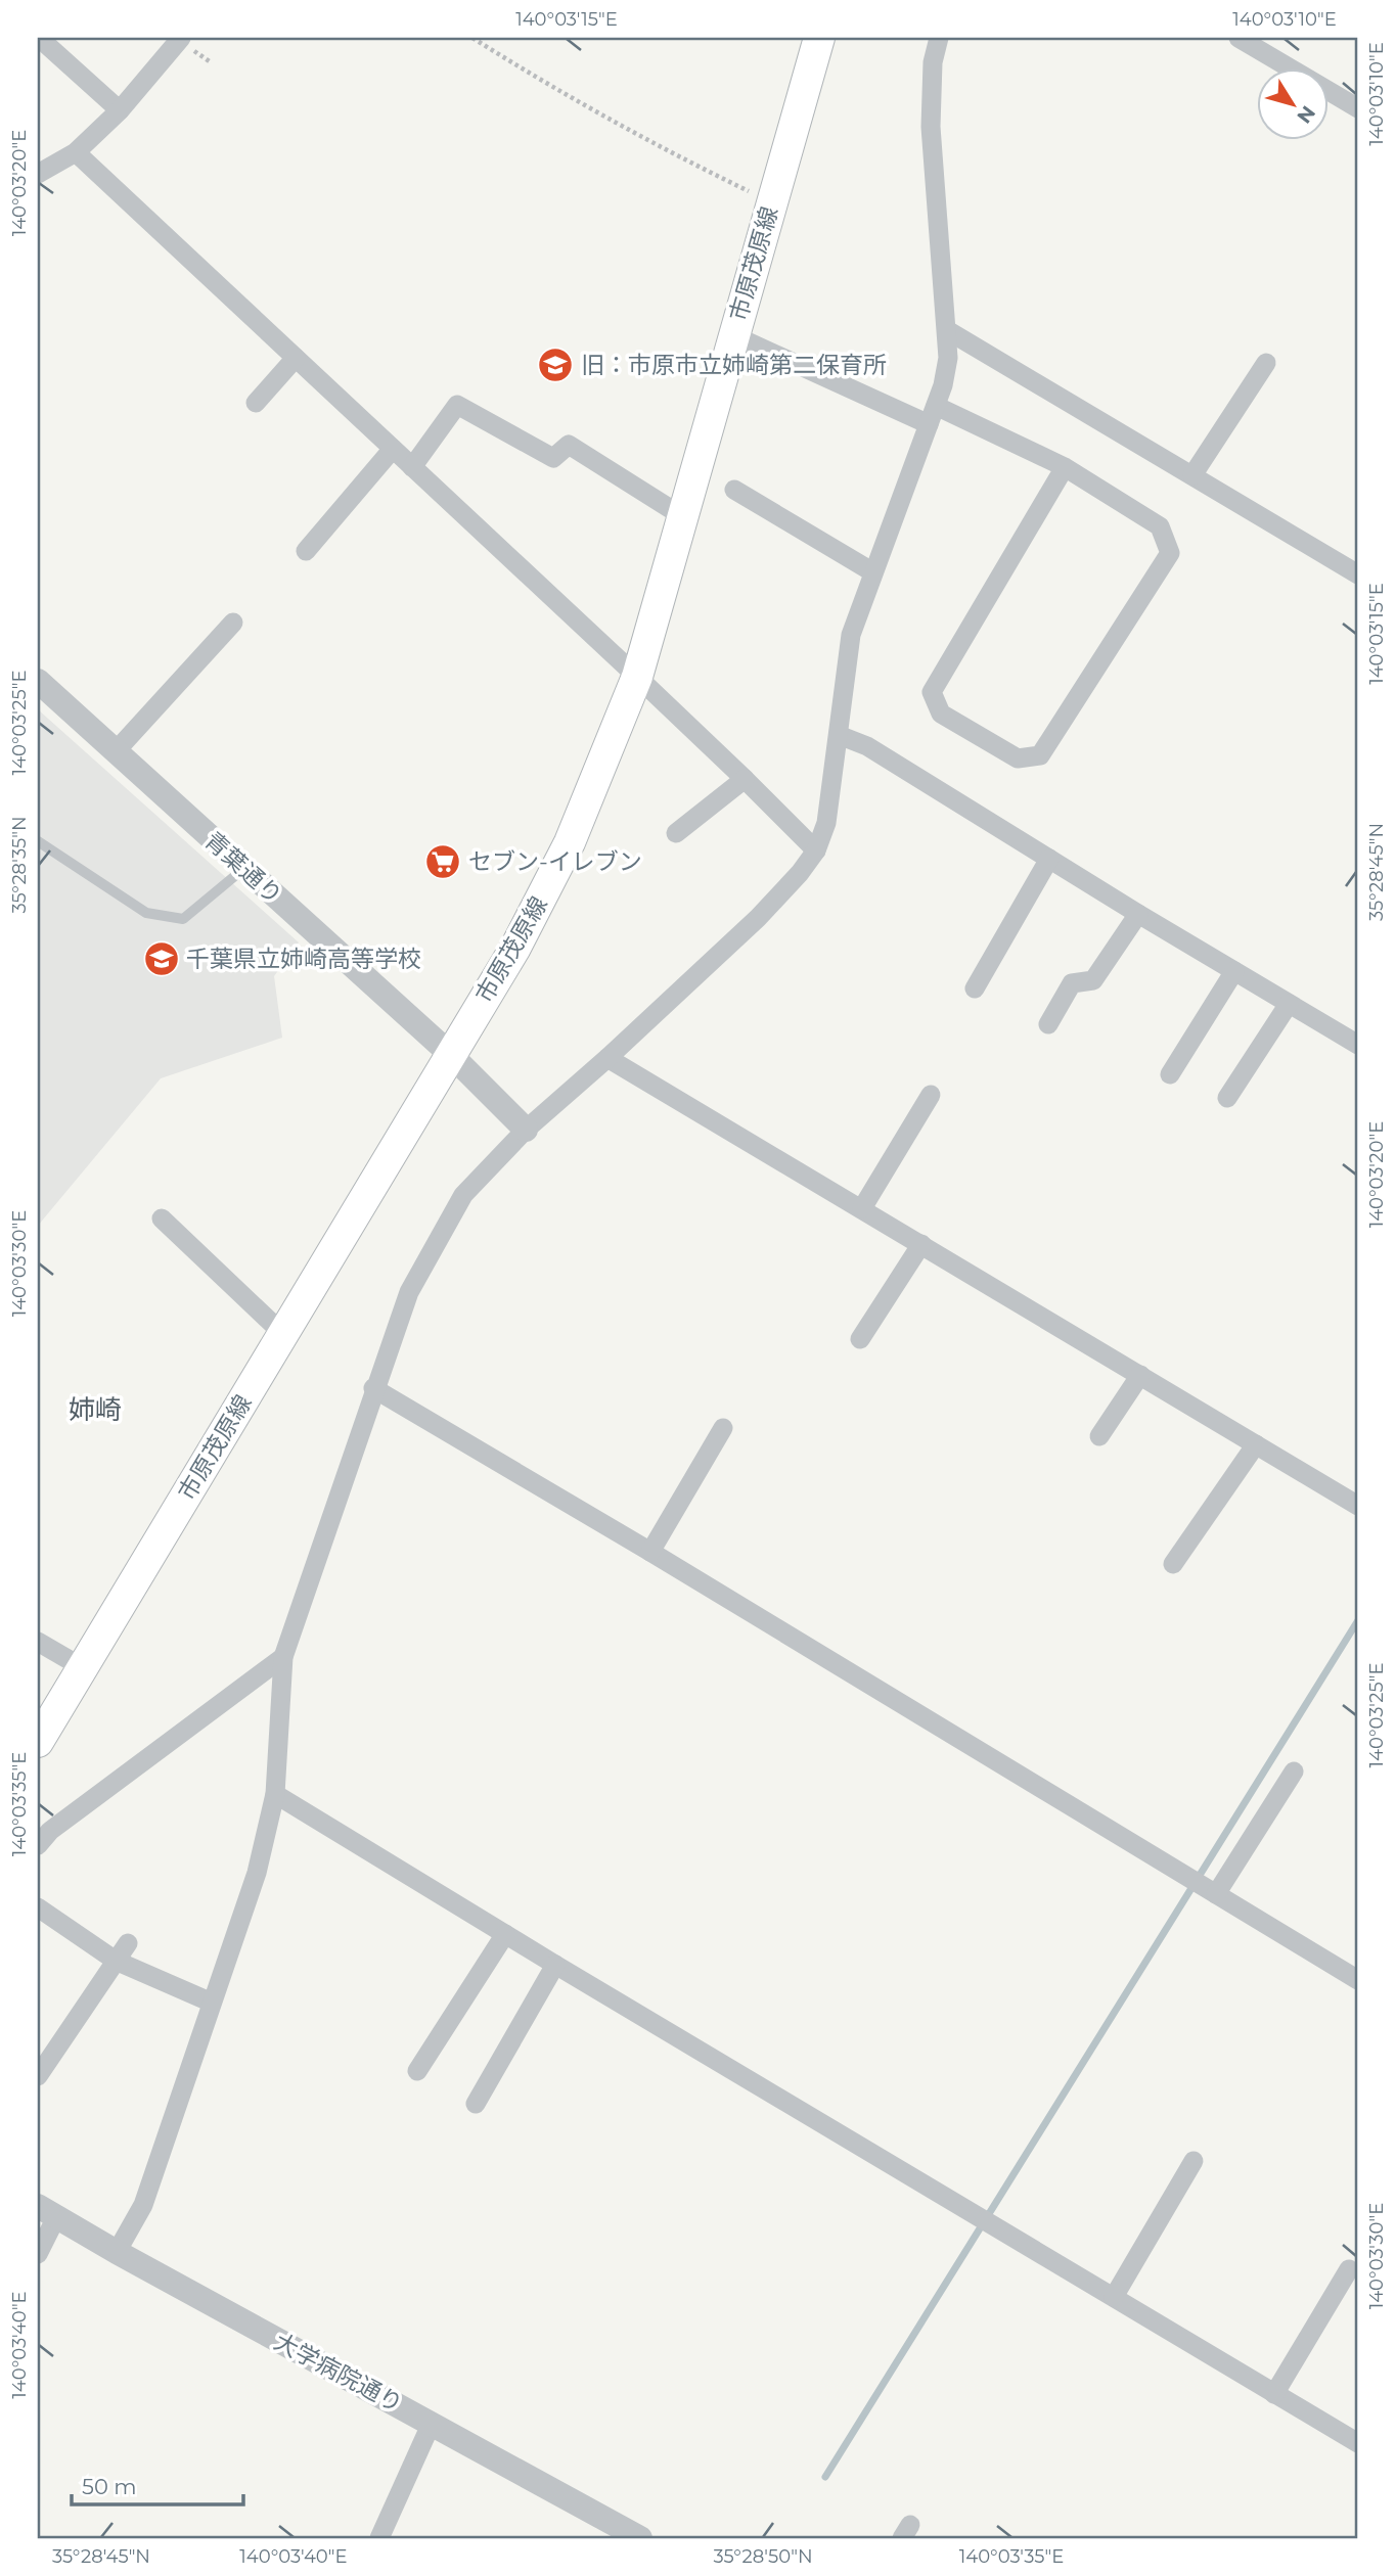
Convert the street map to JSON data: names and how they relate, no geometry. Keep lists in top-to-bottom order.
{
  "streets": {
    "main road": ["市原茂原線"],
    "street": ["青葉通り", "大学病院通り"]
  },
  "crossings": [
    ["市原茂原線", "青葉通り"]
  ],
  "districts": ["姉崎"],
  "places": {
    "school or university": ["旧：市原市立姉崎第二保育所", "千葉県立姉崎高等学校"],
    "supermarket": ["セブン-イレブン"]
  },
  "scale_bar": "50 m",
  "north": "bottom right",
  "coordinates": [
    "140°03'15\"E",
    "140°03'10\"E",
    "140°03'20\"E",
    "140°03'25\"E",
    "35°28'35\"N",
    "35°28'45\"N",
    "140°03'30\"E",
    "140°03'35\"E",
    "140°03'40\"E",
    "35°28'50\"N"
  ]
}
